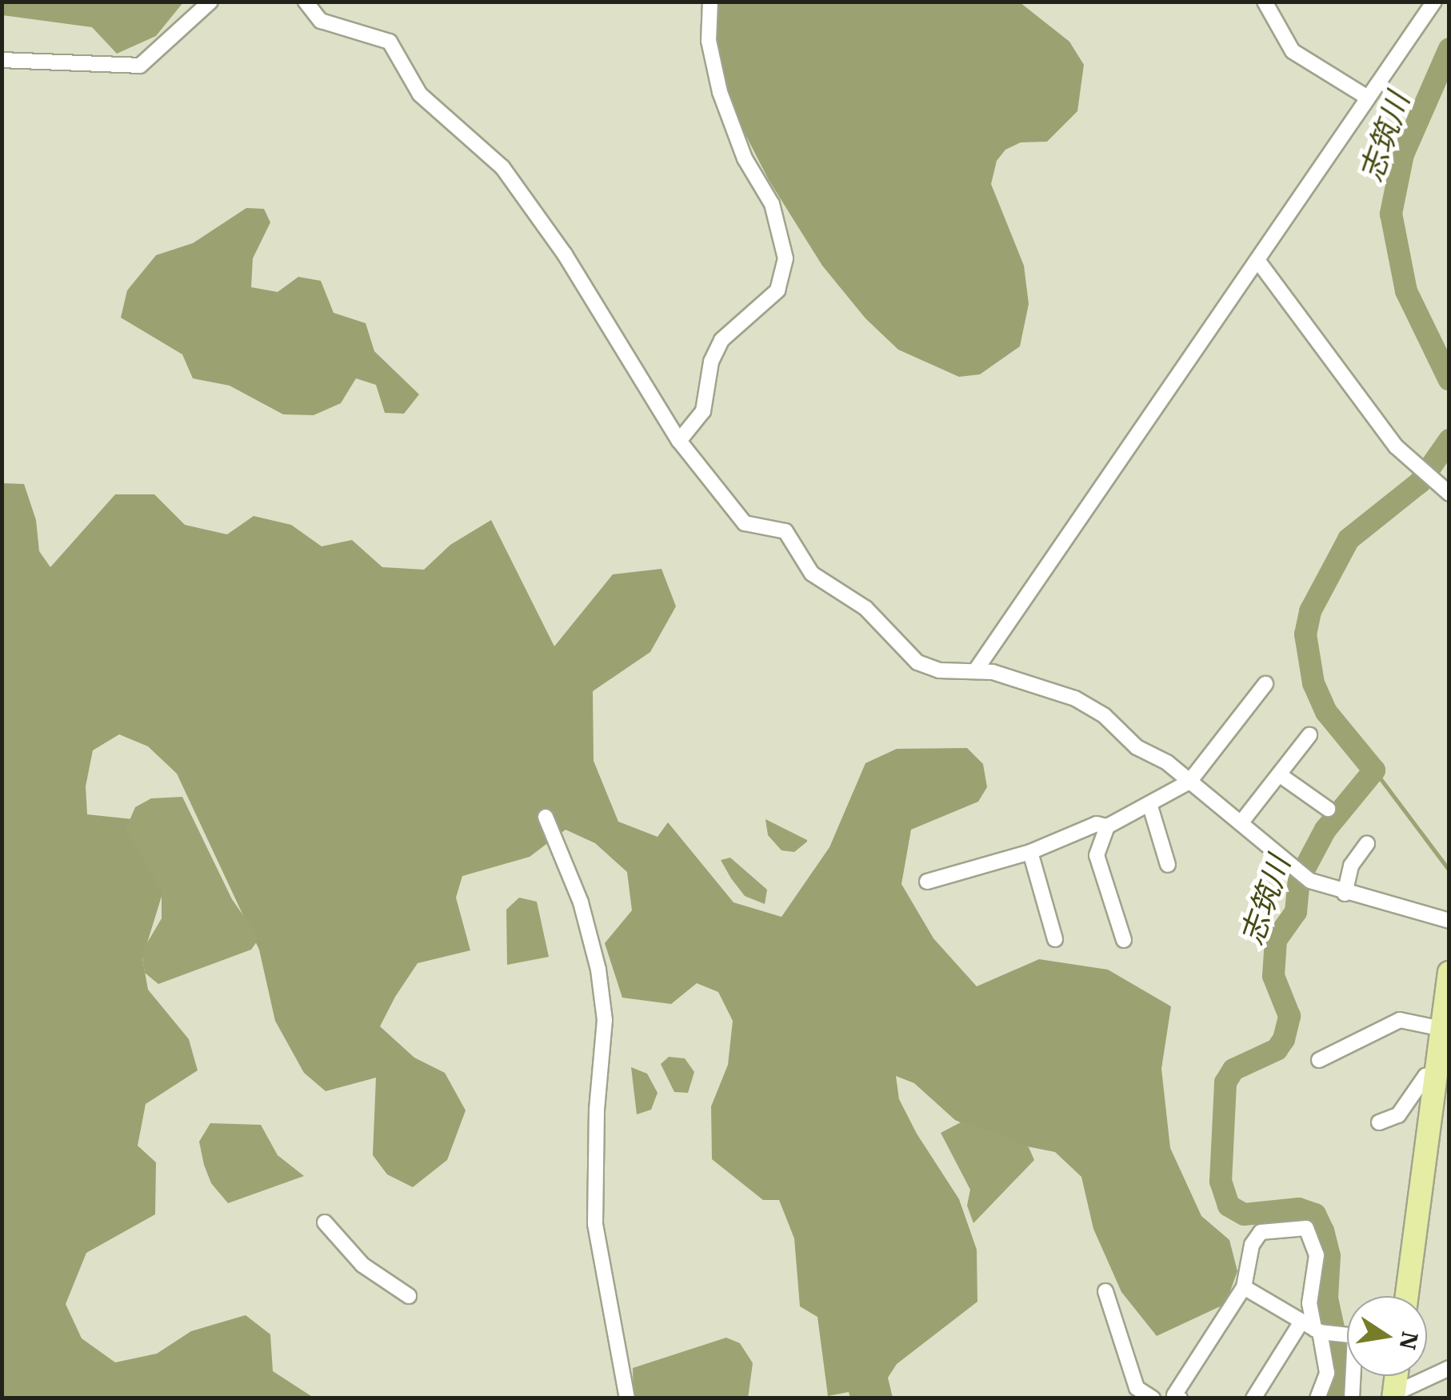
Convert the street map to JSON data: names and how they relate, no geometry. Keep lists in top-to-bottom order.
{
  "water": ["志筑川"],
  "north": "right"
}
